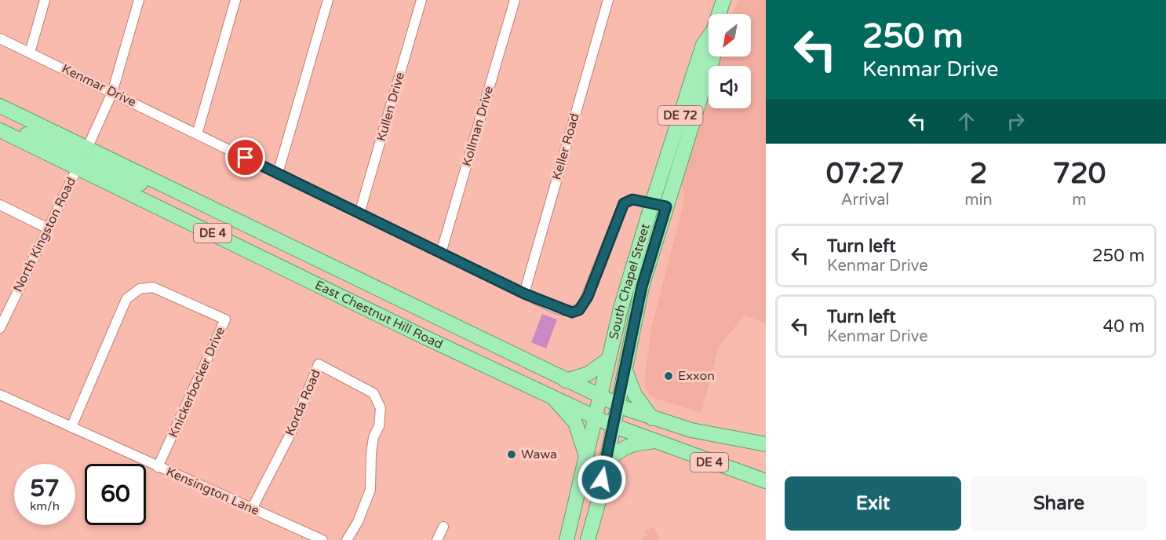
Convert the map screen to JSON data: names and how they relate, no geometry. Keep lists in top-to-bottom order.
{
  "streets": {
    "main road": [
      "DE 72",
      "DE 4",
      "South Chapel Street",
      "East Chestnut Hill Road"
    ],
    "street": [
      "Kenmar Drive",
      "Kullen Drive",
      "Kollman Drive",
      "Keller Road",
      "North Kingston Road",
      "Knickerbocker Drive",
      "Korda Road",
      "Kensington Lane"
    ]
  },
  "crossings": [
    ["Kenmar Drive", "Kullen Drive"],
    ["Kenmar Drive", "Kollman Drive"],
    ["Kenmar Drive", "Keller Road"],
    ["Kenmar Drive", "South Chapel Street"],
    ["North Kingston Road", "East Chestnut Hill Road"],
    ["South Chapel Street", "East Chestnut Hill Road"],
    ["Knickerbocker Drive", "Kensington Lane"],
    ["Korda Road", "Kensington Lane"]
  ],
  "places": ["Exxon", "Wawa"],
  "north": "bottom left",
  "page": {
    "turn": ["250 m", "Kenmar Drive"],
    "eta": [
      "07:27",
      "Arrival",
      "2",
      "min",
      "720",
      "m"
    ],
    "list": [
      {
        "name": "Turn left",
        "note": "Kenmar Drive",
        "value": "250 m"
      },
      {
        "name": "Turn left",
        "note": "Kenmar Drive",
        "value": "40 m"
      }
    ],
    "speed": "57 km/h",
    "limit": "60",
    "buttons": ["Exit", "Share"]
  }
}
